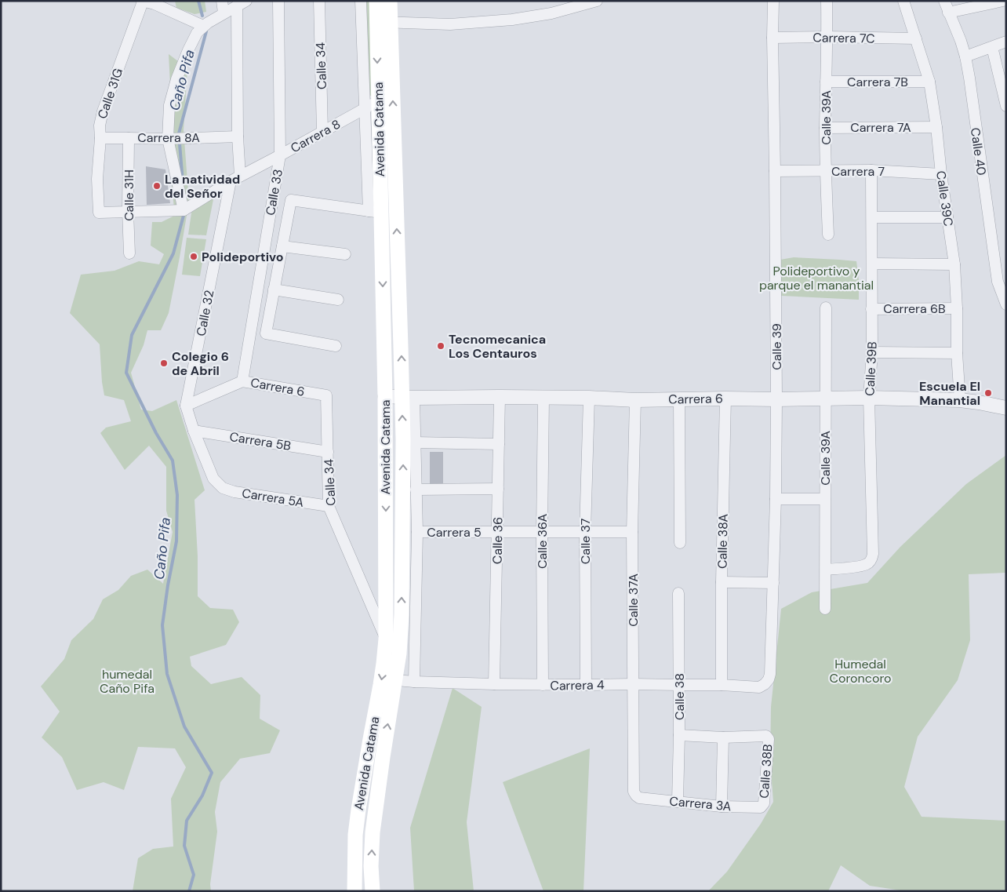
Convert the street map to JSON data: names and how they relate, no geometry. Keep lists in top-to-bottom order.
{
  "streets": {
    "main road": ["Avenida Catama"],
    "street": [
      "Carrera 7C",
      "Calle 34",
      "Carrera 7B",
      "Calle 31G",
      "Calle 39A",
      "Carrera 7A",
      "Carrera 8",
      "Carrera 8A",
      "Calle 40",
      "Carrera 7",
      "Calle 33",
      "Calle 31H",
      "Calle 39C",
      "Carrera 6B",
      "Calle 32",
      "Calle 39",
      "Calle 39B",
      "Carrera 6",
      "Carrera 5B",
      "Carrera 5A",
      "Carrera 5",
      "Calle 36",
      "Calle 36A",
      "Calle 37",
      "Calle 38A",
      "Calle 37A",
      "Carrera 4",
      "Calle 38",
      "Calle 38B",
      "Carrera 3A"
    ]
  },
  "crossings": [
    ["Carrera 7C", "Calle 39A"],
    ["Carrera 7C", "Calle 39C"],
    ["Carrera 7C", "Calle 39"],
    ["Calle 34", "Avenida Catama"],
    ["Calle 34", "Carrera 8"],
    ["Calle 34", "Carrera 6"],
    ["Calle 34", "Carrera 5B"],
    ["Calle 34", "Carrera 5A"],
    ["Carrera 7B", "Calle 39A"],
    ["Carrera 7B", "Calle 39C"],
    ["Calle 31G", "Carrera 8"],
    ["Calle 31G", "Carrera 8A"],
    ["Calle 39A", "Carrera 7A"],
    ["Calle 39A", "Carrera 7"],
    ["Calle 39A", "Calle 39B"],
    ["Calle 39A", "Carrera 6"],
    ["Carrera 7A", "Calle 39C"],
    ["Avenida Catama", "Carrera 8"],
    ["Avenida Catama", "Carrera 6"],
    ["Avenida Catama", "Carrera 5"],
    ["Avenida Catama", "Carrera 4"],
    ["Carrera 8", "Calle 33"],
    ["Carrera 8", "Calle 31H"],
    ["Carrera 8", "Calle 32"],
    ["Carrera 8A", "Calle 31H"],
    ["Carrera 8A", "Calle 32"],
    ["Carrera 7", "Calle 39C"],
    ["Carrera 7", "Calle 39"],
    ["Carrera 7", "Calle 39B"],
    ["Calle 33", "Carrera 6"],
    ["Calle 39C", "Carrera 6B"],
    ["Calle 39C", "Carrera 6"],
    ["Carrera 6B", "Calle 39B"],
    ["Calle 32", "Carrera 6"],
    ["Calle 32", "Carrera 5B"],
    ["Calle 32", "Carrera 5A"],
    ["Calle 39", "Carrera 6"],
    ["Calle 39", "Carrera 4"],
    ["Calle 39B", "Carrera 6"],
    ["Carrera 6", "Calle 36"],
    ["Carrera 6", "Calle 36A"],
    ["Carrera 6", "Calle 37"],
    ["Carrera 6", "Calle 38A"],
    ["Carrera 6", "Calle 37A"],
    ["Carrera 5", "Calle 36"],
    ["Carrera 5", "Calle 36A"],
    ["Carrera 5", "Calle 37"],
    ["Carrera 5", "Calle 37A"],
    ["Calle 36", "Carrera 4"],
    ["Calle 36A", "Carrera 4"],
    ["Calle 37", "Carrera 4"],
    ["Calle 38A", "Carrera 4"],
    ["Calle 37A", "Carrera 4"],
    ["Calle 37A", "Carrera 3A"],
    ["Carrera 4", "Calle 38"],
    ["Calle 38", "Carrera 3A"],
    ["Calle 38B", "Carrera 3A"]
  ],
  "water": ["Caño Pifa"],
  "parks": ["Polideportivo y parque el manantial", "Humedal Coroncoro", "humedal Caño Pifa"],
  "places": [
    "La natividad del Señor",
    "Polideportivo",
    "Tecnomecanica Los Centauros",
    "Colegio 6 de Abril",
    "Escuela El Manantial"
  ]
}
